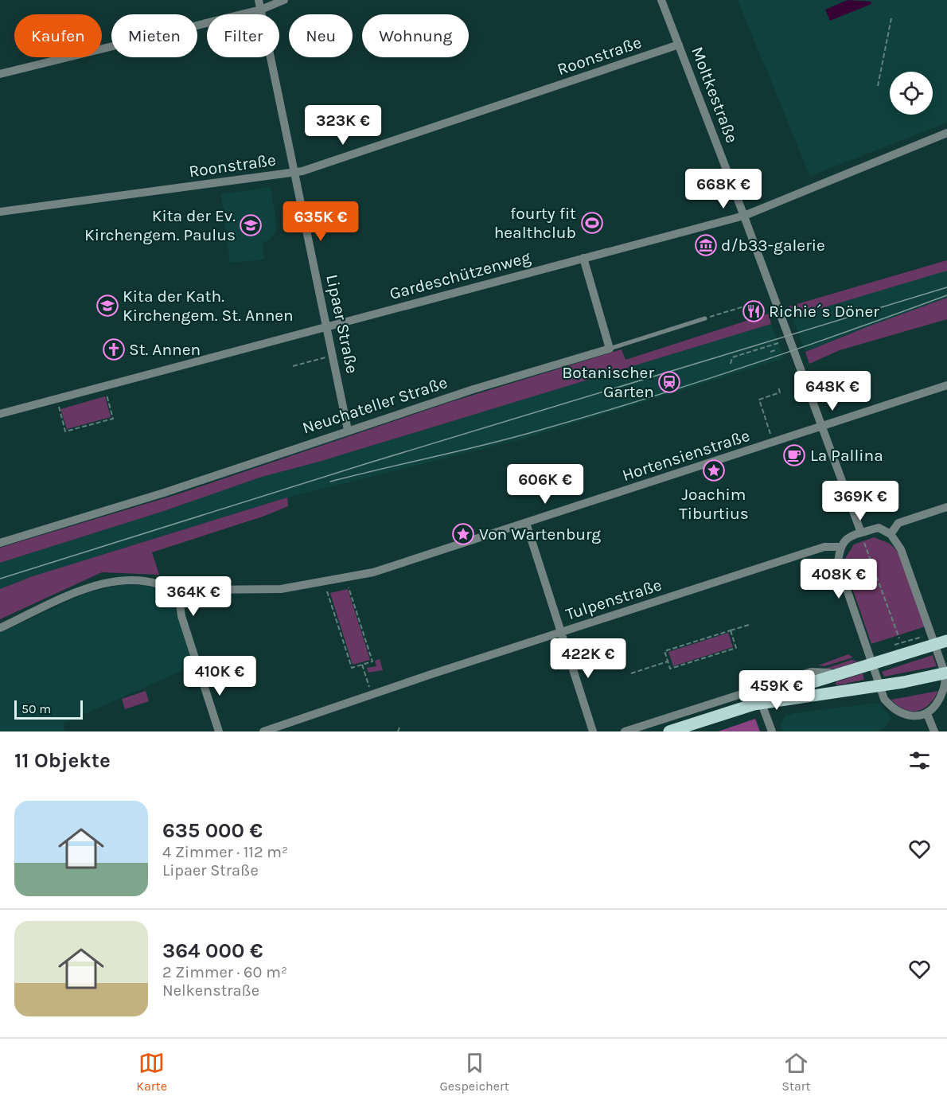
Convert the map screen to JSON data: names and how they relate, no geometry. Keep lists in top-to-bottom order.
{
  "streets": {
    "street": [
      "Roonstraße",
      "Moltkestraße",
      "Gardeschützenweg",
      "Lipaer Straße",
      "Neuchateller Straße",
      "Hortensienstraße",
      "Tulpenstraße"
    ]
  },
  "crossings": [
    ["Roonstraße", "Moltkestraße"],
    ["Roonstraße", "Lipaer Straße"],
    ["Moltkestraße", "Gardeschützenweg"],
    ["Moltkestraße", "Hortensienstraße"],
    ["Gardeschützenweg", "Lipaer Straße"],
    ["Lipaer Straße", "Neuchateller Straße"]
  ],
  "places": {
    "sports": ["fourty fit healthclub"],
    "school or university": ["Kita der Ev. Kirchengem. Paulus", "Kita der Kath. Kirchengem. St. Annen"],
    "museum": ["d/b33-galerie"],
    "restaurant": ["Richie´s Döner"],
    "church": ["St. Annen"],
    "station": ["Botanischer Garten"],
    "cafe": ["La Pallina"],
    "place": ["Joachim Tiburtius", "Von Wartenburg"]
  },
  "scale_bar": "50 m",
  "page": {
    "chip": [
      "Kaufen",
      "Mieten",
      "Filter",
      "Neu",
      "Wohnung"
    ],
    "price": [
      "323K €",
      "668K €",
      "635K €",
      "648K €",
      "606K €",
      "369K €",
      "408K €",
      "364K €",
      "422K €",
      "410K €",
      "459K €"
    ],
    "scale": "50 m",
    "heading": "11 Objekte",
    "list": [
      {
        "name": "635 000 €",
        "note": "4 Zimmer · 112 m² · Lipaer Straße"
      },
      {
        "name": "364 000 €",
        "note": "2 Zimmer · 60 m² · Nelkenstraße"
      }
    ],
    "tabs": ["Karte", "Gespeichert", "Start"]
  }
}
